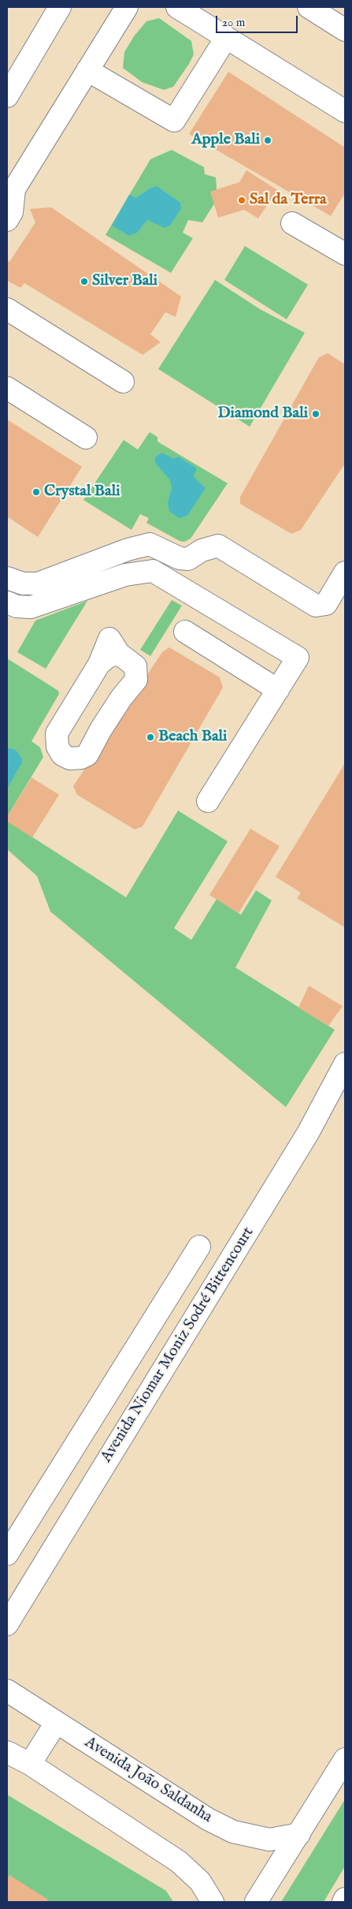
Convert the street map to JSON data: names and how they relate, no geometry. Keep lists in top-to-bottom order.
{
  "streets": {
    "main road": ["Avenida Niomar Moniz Sodré Bittencourt", "Avenida João Saldanha"]
  },
  "places": [
    "Apple Bali",
    "Sal da Terra",
    "Silver Bali",
    "Diamond Bali",
    "Crystal Bali",
    "Beach Bali"
  ],
  "scale_bar": "20 m"
}
